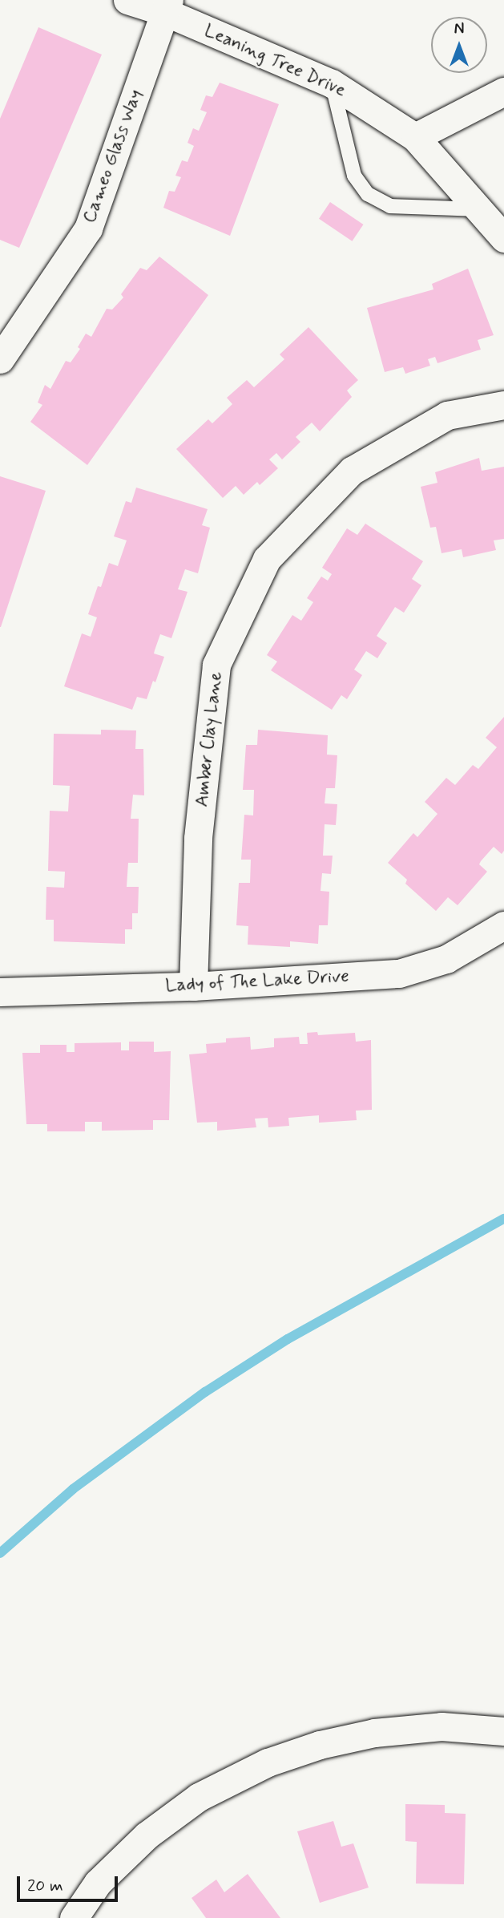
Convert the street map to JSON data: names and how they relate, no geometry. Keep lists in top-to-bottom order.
{
  "streets": {
    "street": [
      "Leaning Tree Drive",
      "Cameo Glass Way",
      "Amber Clay Lane",
      "Lady of The Lake Drive"
    ]
  },
  "crossings": [
    ["Leaning Tree Drive", "Cameo Glass Way"],
    ["Amber Clay Lane", "Lady of The Lake Drive"]
  ],
  "scale_bar": "20 m",
  "north": "top"
}
